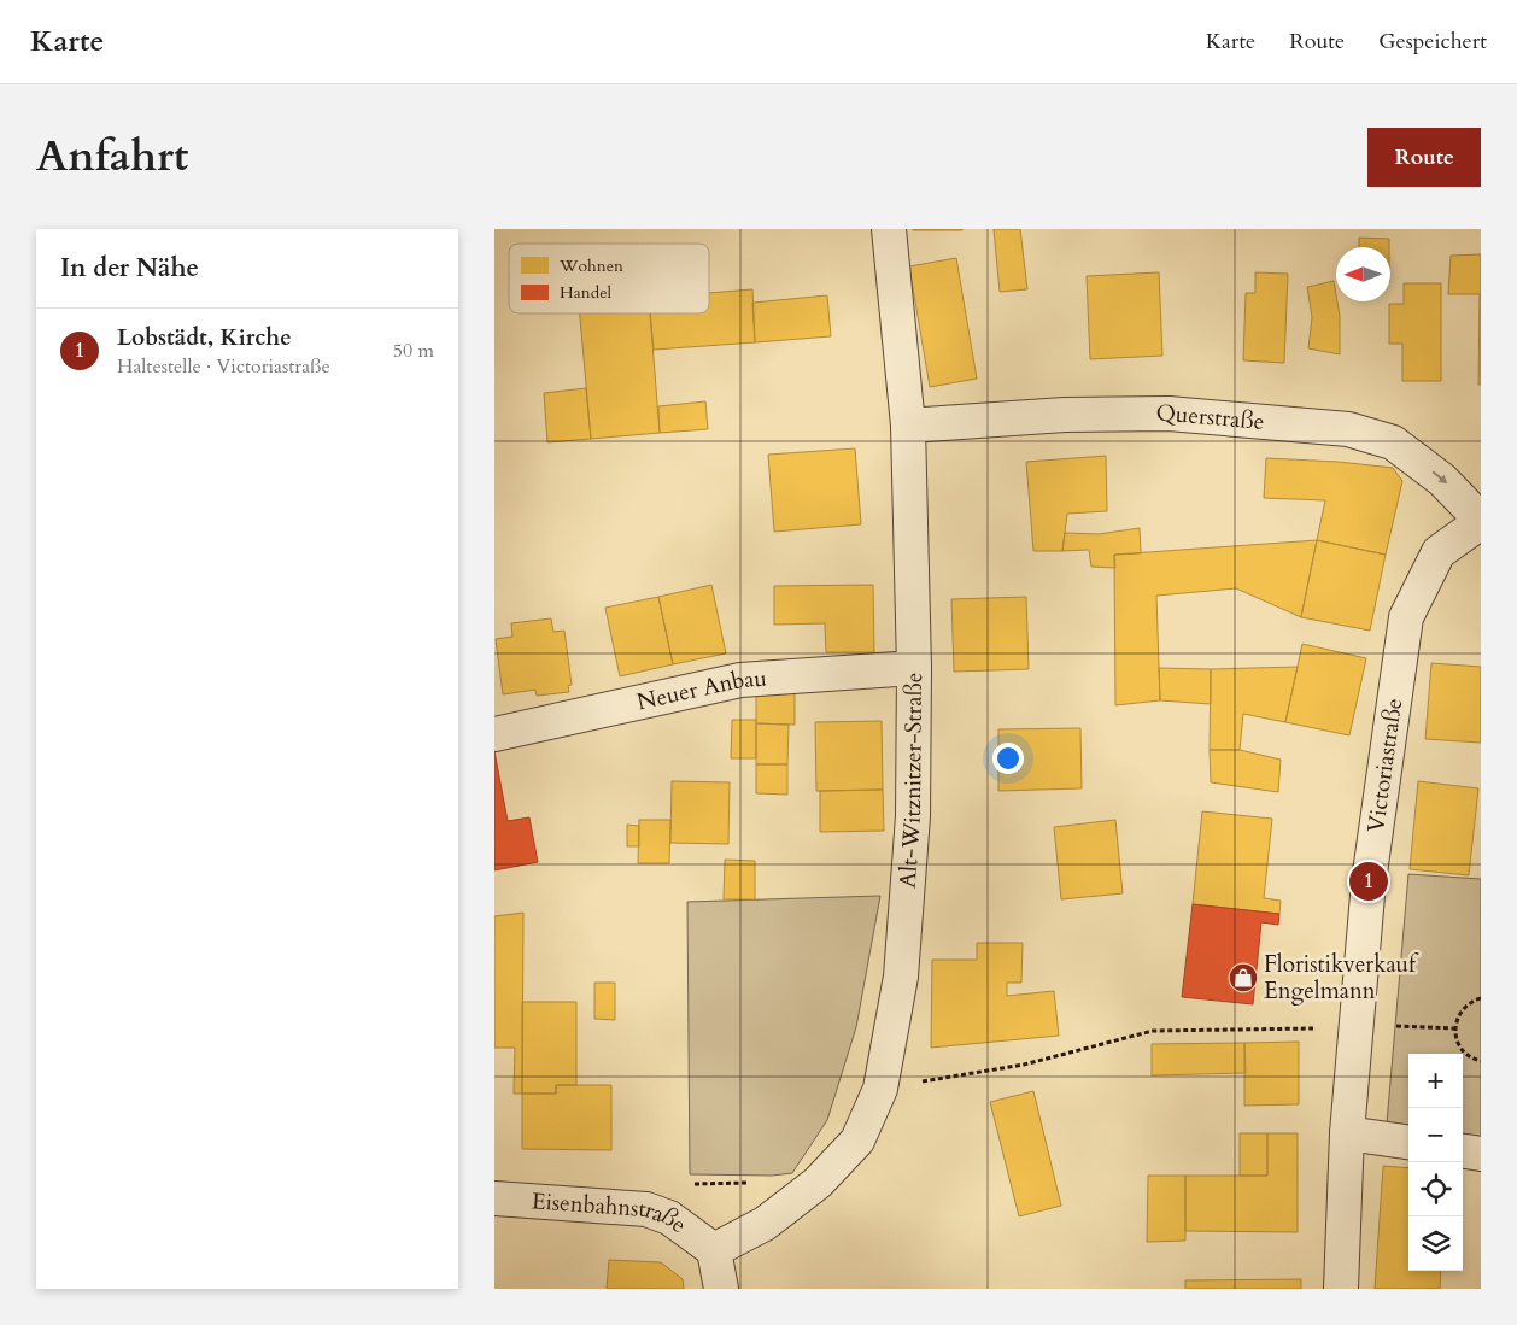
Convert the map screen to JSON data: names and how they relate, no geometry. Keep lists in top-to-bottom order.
{
  "streets": {
    "street": [
      "Querstraße",
      "Neuer Anbau",
      "Victoriastraße",
      "Alt-Witznitzer-Straße",
      "Eisenbahnstraße"
    ]
  },
  "crossings": [
    ["Querstraße", "Victoriastraße"],
    ["Querstraße", "Alt-Witznitzer-Straße"],
    ["Neuer Anbau", "Alt-Witznitzer-Straße"],
    ["Alt-Witznitzer-Straße", "Eisenbahnstraße"]
  ],
  "one_way": ["Querstraße"],
  "places": {
    "shop": ["Floristikverkauf Engelmann"]
  },
  "legend": ["Wohnen", "Handel"],
  "north": "left",
  "page": {
    "header": "Karte",
    "nav": ["Karte", "Route", "Gespeichert"],
    "title": "Anfahrt",
    "buttons": "Route",
    "heading": "In der Nähe",
    "list": [
      {
        "mark": "1",
        "name": "Lobstädt, Kirche",
        "note": "Haltestelle · Victoriastraße",
        "value": "50 m"
      }
    ],
    "pins": "1",
    "map_buttons": ["+", "−"]
  }
}
